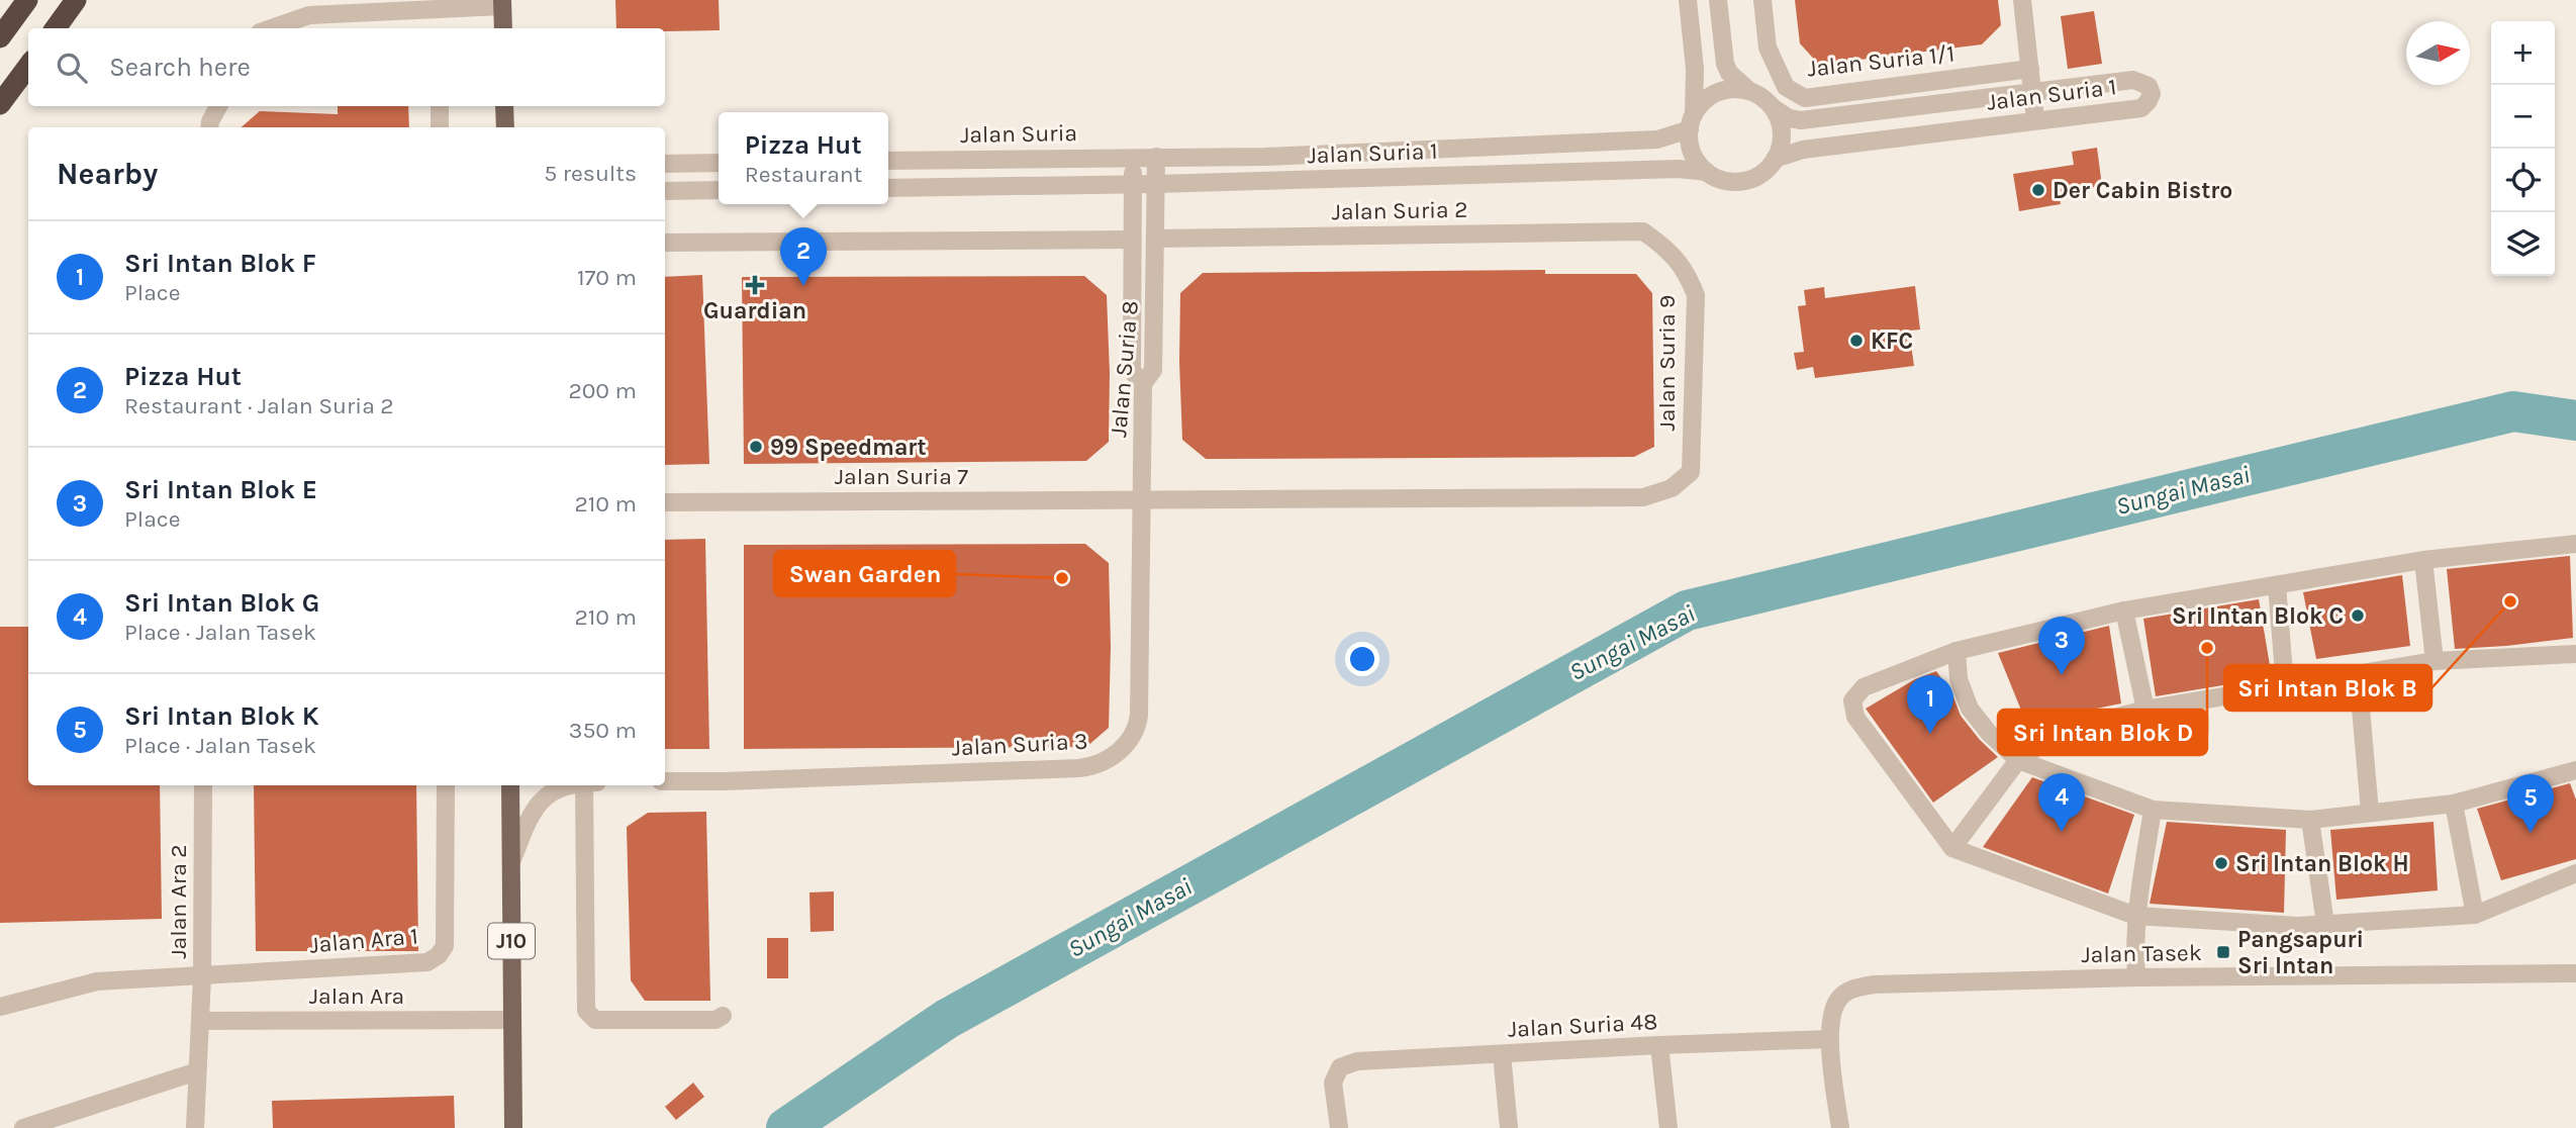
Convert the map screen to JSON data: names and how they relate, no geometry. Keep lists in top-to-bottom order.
{
  "streets": {
    "main road": ["J10"],
    "street": [
      "Jalan Suria 1/1",
      "Jalan Suria 1",
      "Jalan Suria",
      "Jalan Suria 2",
      "Jalan Suria 9",
      "Jalan Suria 8",
      "Jalan Suria 7",
      "Jalan Suria 3",
      "Jalan Ara 2",
      "Jalan Ara 1",
      "Jalan Tasek",
      "Jalan Ara",
      "Jalan Suria 48"
    ]
  },
  "crossings": [
    ["Jalan Suria 1", "Jalan Suria"],
    ["Jalan Suria 1", "Jalan Suria 8"],
    ["Jalan Suria", "Jalan Suria 8"],
    ["Jalan Suria 2", "Jalan Suria 9"],
    ["Jalan Suria 2", "Jalan Suria 8"],
    ["Jalan Suria 9", "Jalan Suria 7"],
    ["Jalan Suria 8", "Jalan Suria 7"],
    ["Jalan Suria 8", "Jalan Suria 3"],
    ["Jalan Suria 7", "Jalan Suria 3"],
    ["Jalan Ara 2", "Jalan Ara 1"],
    ["Jalan Ara 2", "Jalan Ara"],
    ["J10", "Jalan Ara"],
    ["Jalan Tasek", "Jalan Suria 48"]
  ],
  "water": ["Sungai Masai"],
  "places": {
    "other": [
      "Der Cabin Bistro",
      "KFC",
      "99 Speedmart",
      "Swan Garden",
      "Sri Intan Blok B",
      "Sri Intan Blok C",
      "Sri Intan Blok D",
      "Sri Intan Blok H"
    ],
    "health": ["Guardian"],
    "transit": ["Pangsapuri Sri Intan"]
  },
  "north": "right",
  "page": {
    "map_buttons": ["+", "−"],
    "search": "Search here",
    "popup": ["Pizza Hut", "Restaurant"],
    "heading": ["Nearby", "5 results"],
    "list": [
      {
        "mark": "1",
        "name": "Sri Intan Blok F",
        "note": "Place",
        "value": "170 m"
      },
      {
        "mark": "2",
        "name": "Pizza Hut",
        "note": "Restaurant · Jalan Suria 2",
        "value": "200 m"
      },
      {
        "mark": "3",
        "name": "Sri Intan Blok E",
        "note": "Place",
        "value": "210 m"
      },
      {
        "mark": "4",
        "name": "Sri Intan Blok G",
        "note": "Place · Jalan Tasek",
        "value": "210 m"
      },
      {
        "mark": "5",
        "name": "Sri Intan Blok K",
        "note": "Place · Jalan Tasek",
        "value": "350 m"
      }
    ],
    "pins": [
      "2",
      "3",
      "1",
      "4",
      "5"
    ]
  }
}
